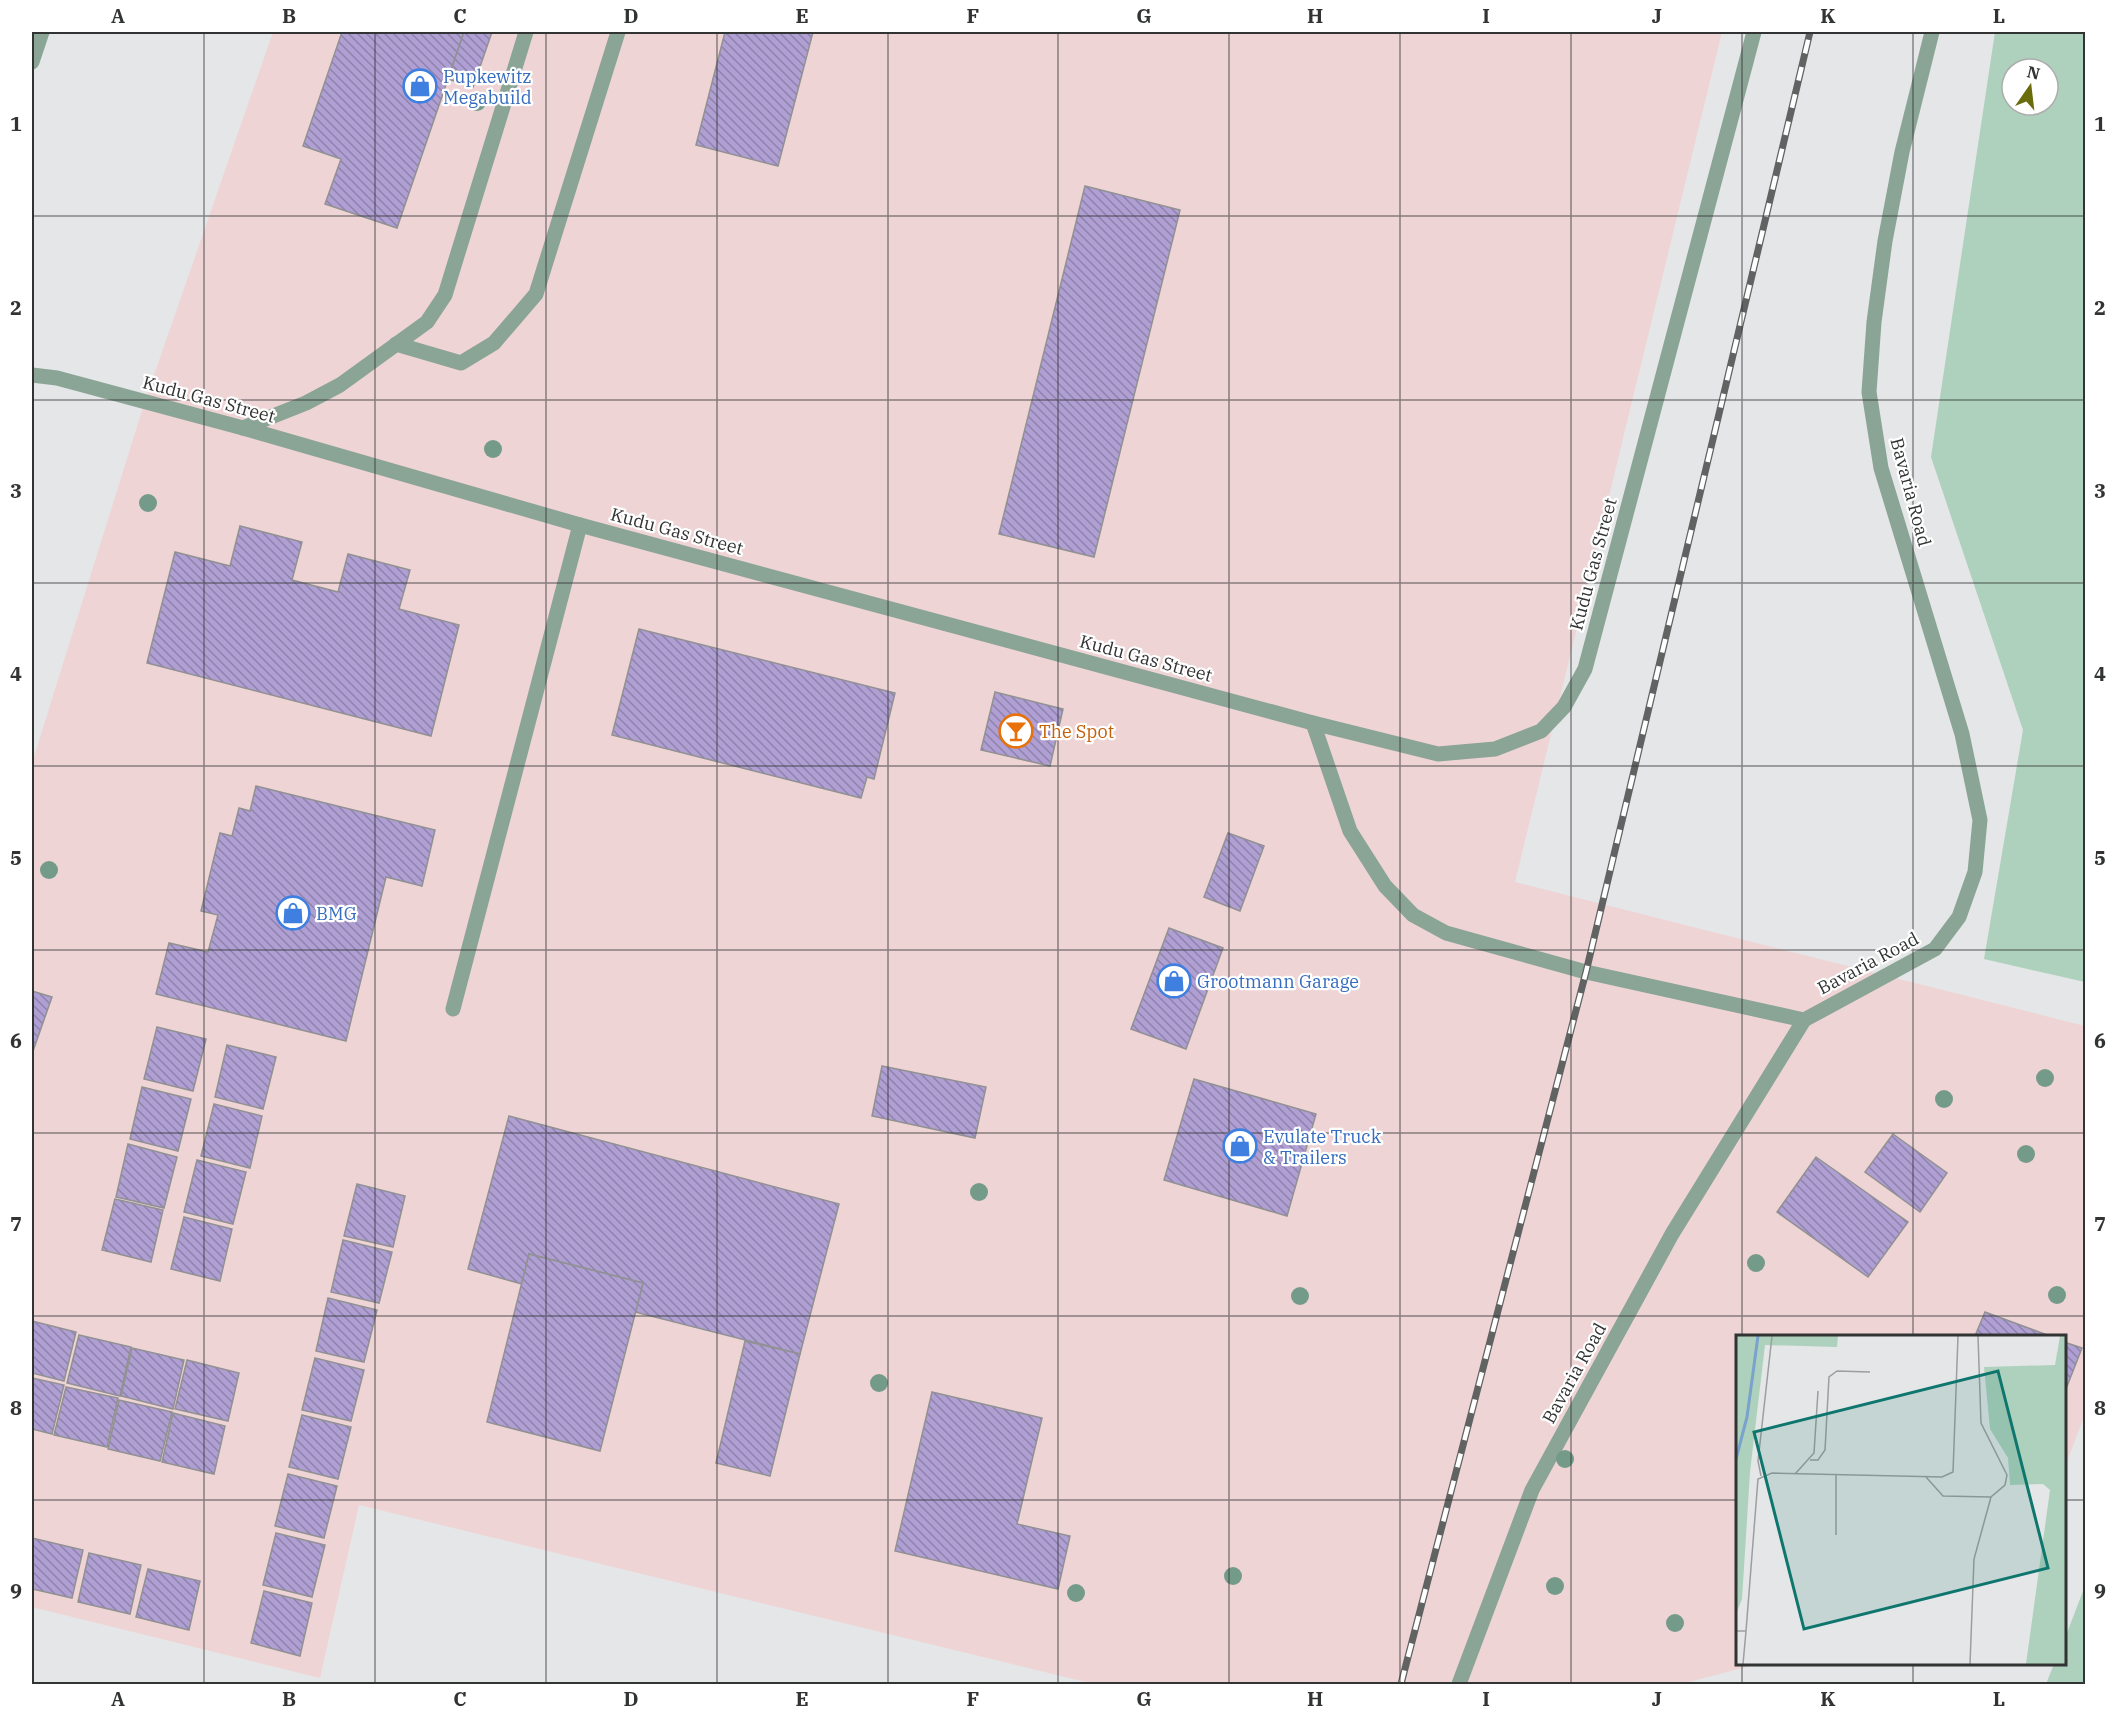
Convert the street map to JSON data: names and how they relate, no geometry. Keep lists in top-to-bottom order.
{
  "streets": {
    "street": ["Kudu Gas Street", "Bavaria Road"]
  },
  "places": {
    "shop": [
      "Pupkewitz Megabuild",
      "BMG",
      "Grootmann Garage",
      "Evulate Truck & Trailers"
    ],
    "bar": ["The Spot"]
  },
  "north": "top",
  "grid": {
    "columns": [
      "A",
      "B",
      "C",
      "D",
      "E",
      "F",
      "G",
      "H",
      "I",
      "J",
      "K",
      "L"
    ],
    "rows": [
      "1",
      "2",
      "3",
      "4",
      "5",
      "6",
      "7",
      "8",
      "9"
    ]
  }
}
